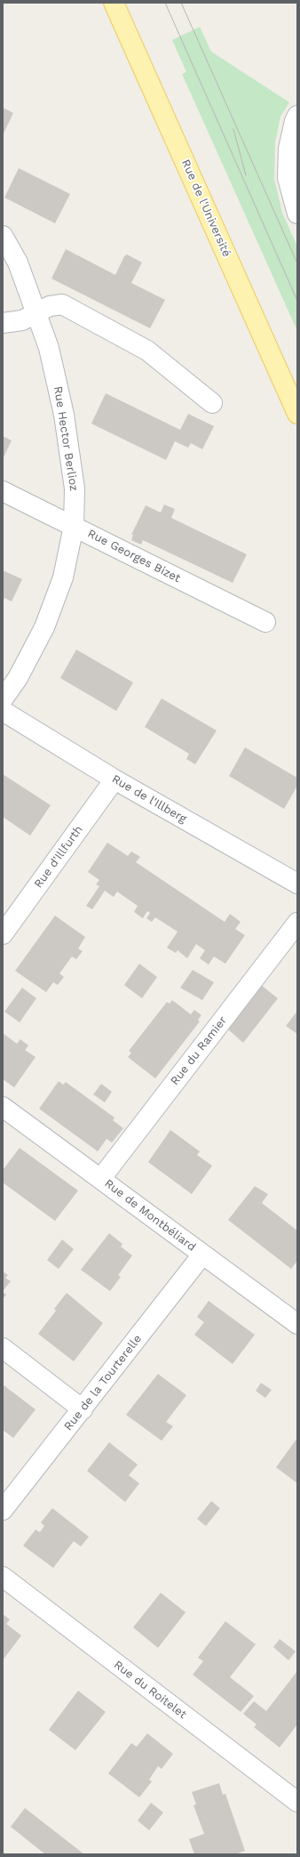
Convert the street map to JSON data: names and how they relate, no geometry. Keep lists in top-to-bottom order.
{
  "streets": {
    "main road": ["Rue de l'Université"],
    "street": [
      "Rue Hector Berlioz",
      "Rue Georges Bizet",
      "Rue de l'Illberg",
      "Rue d'Illfurth",
      "Rue du Ramier",
      "Rue de Montbéliard",
      "Rue de la Tourterelle",
      "Rue du Roitelet"
    ]
  },
  "crossings": [
    ["Rue Hector Berlioz", "Rue Georges Bizet"],
    ["Rue de l'Illberg", "Rue d'Illfurth"],
    ["Rue du Ramier", "Rue de Montbéliard"],
    ["Rue de Montbéliard", "Rue de la Tourterelle"]
  ]
}
